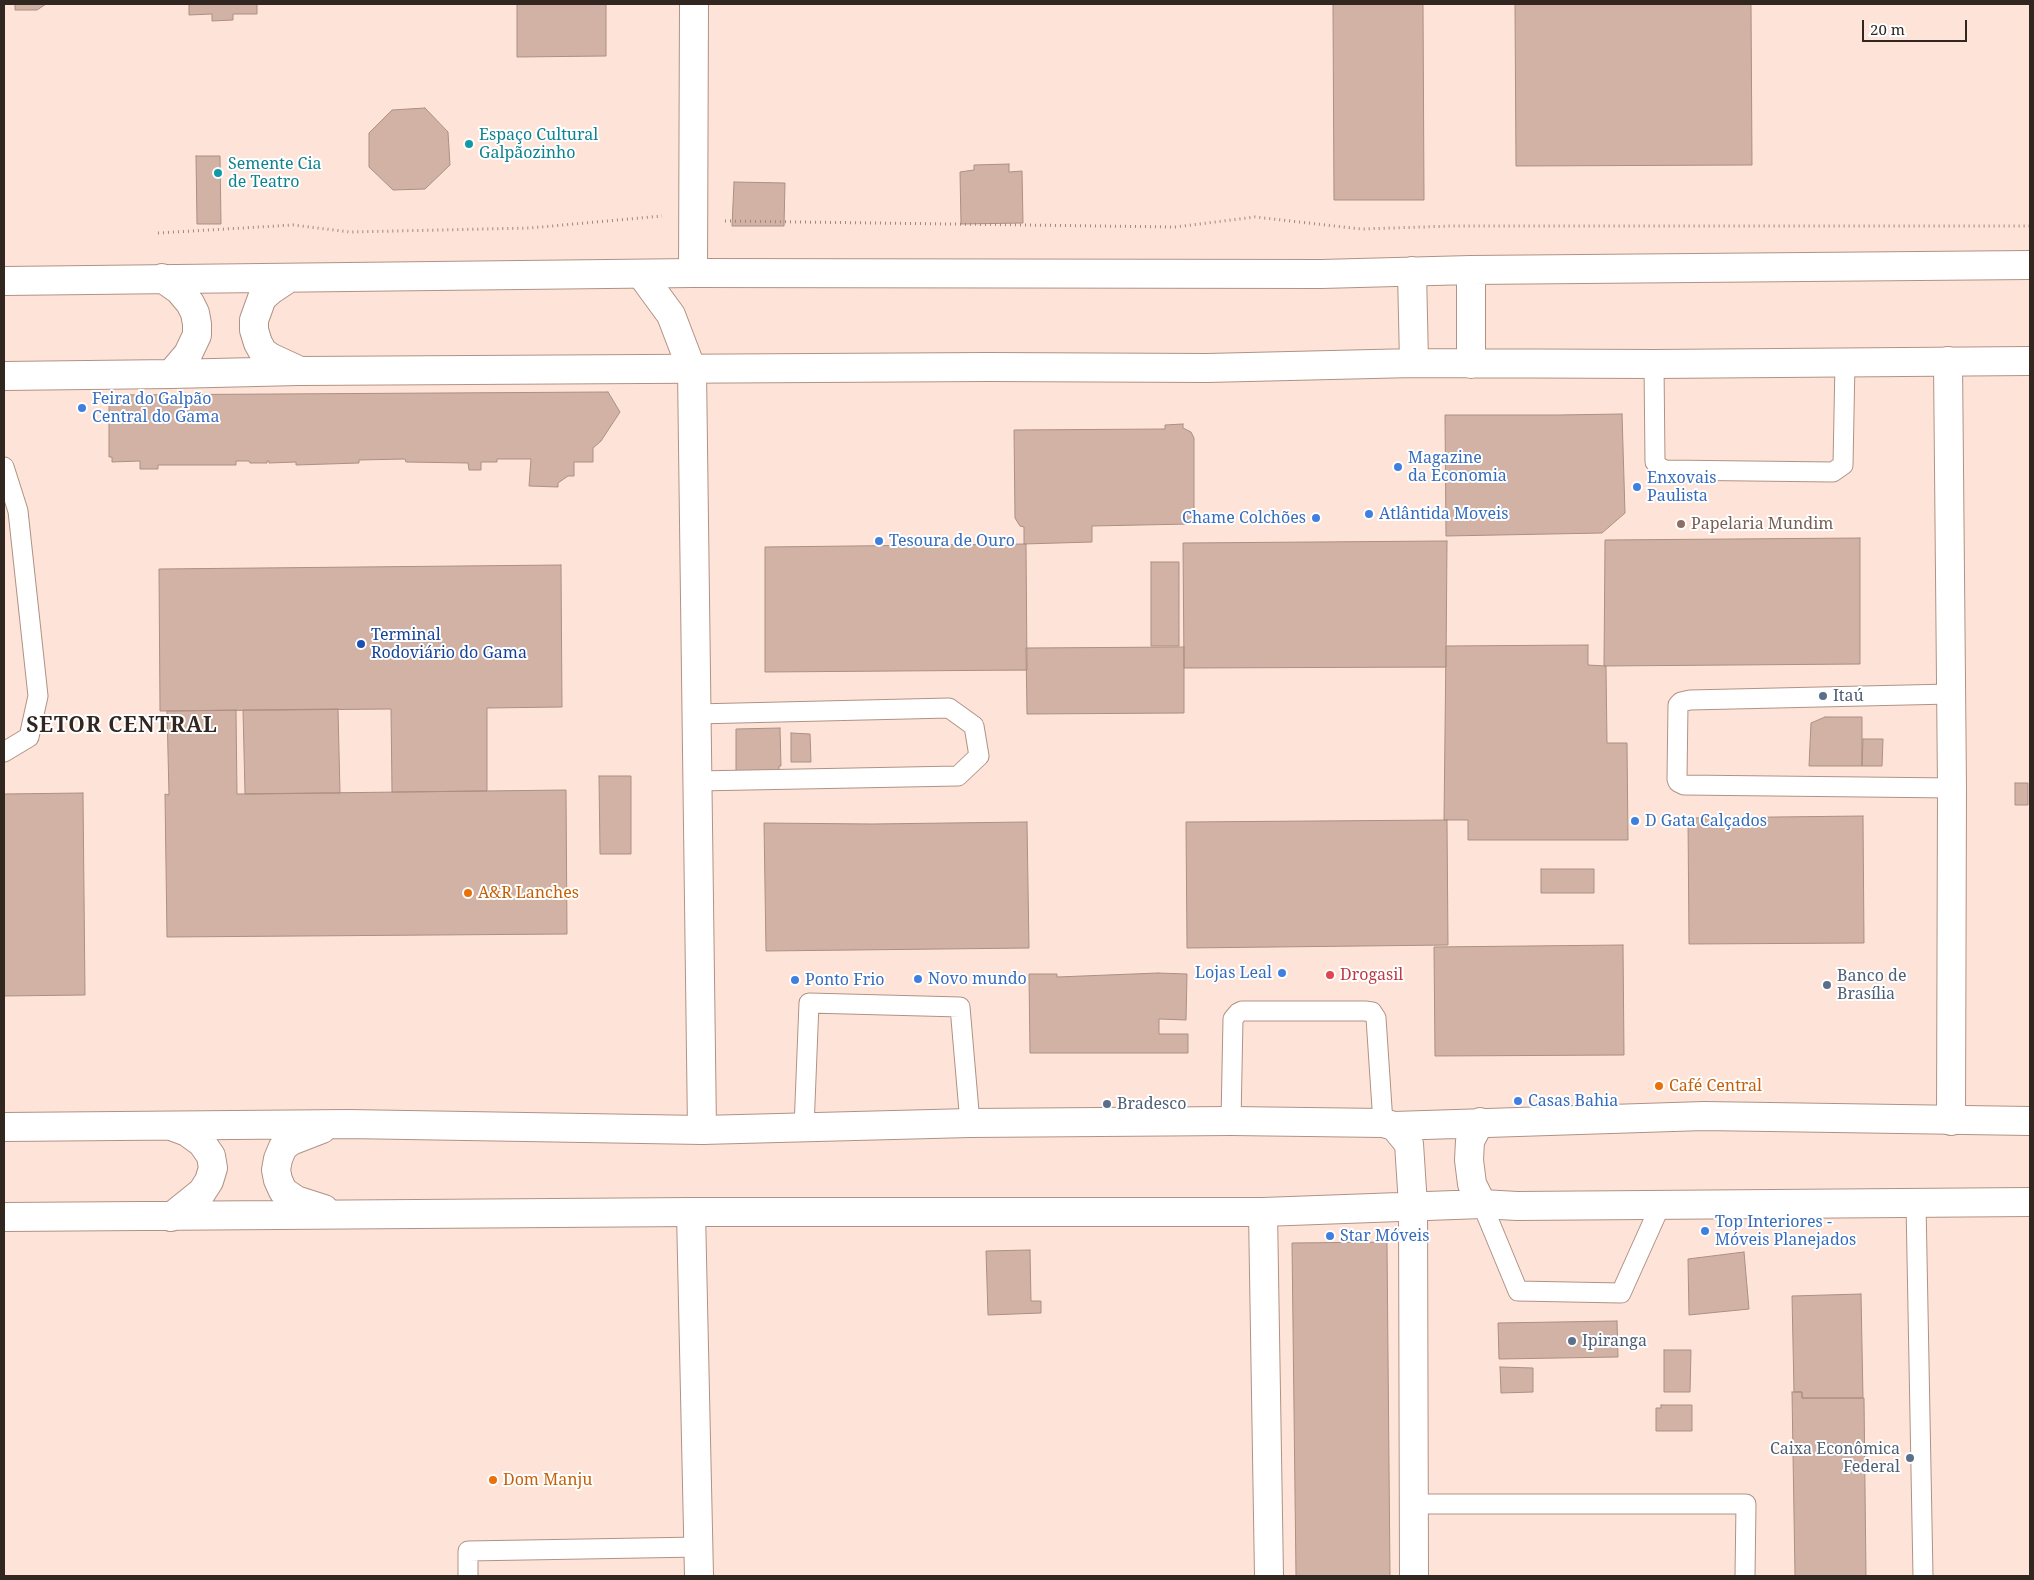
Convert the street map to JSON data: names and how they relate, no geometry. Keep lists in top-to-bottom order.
{
  "districts": ["SETOR CENTRAL"],
  "places": [
    "Espaço Cultural Galpãozinho",
    "Semente Cia de Teatro",
    "Feira do Galpão Central do Gama",
    "Magazine da Economia",
    "Enxovais Paulista",
    "Atlântida Moveis",
    "Chame Colchões",
    "Papelaria Mundim",
    "Tesoura de Ouro",
    "Terminal Rodoviário do Gama",
    "Itaú",
    "D Gata Calçados",
    "A&R Lanches",
    "Lojas Leal",
    "Drogasil",
    "Novo mundo",
    "Ponto Frio",
    "Banco de Brasília",
    "Café Central",
    "Casas Bahia",
    "Bradesco",
    "Top Interiores - Móveis Planejados",
    "Star Móveis",
    "Ipiranga",
    "Caixa Econômica Federal",
    "Dom Manju"
  ],
  "scale_bar": "20 m"
}
